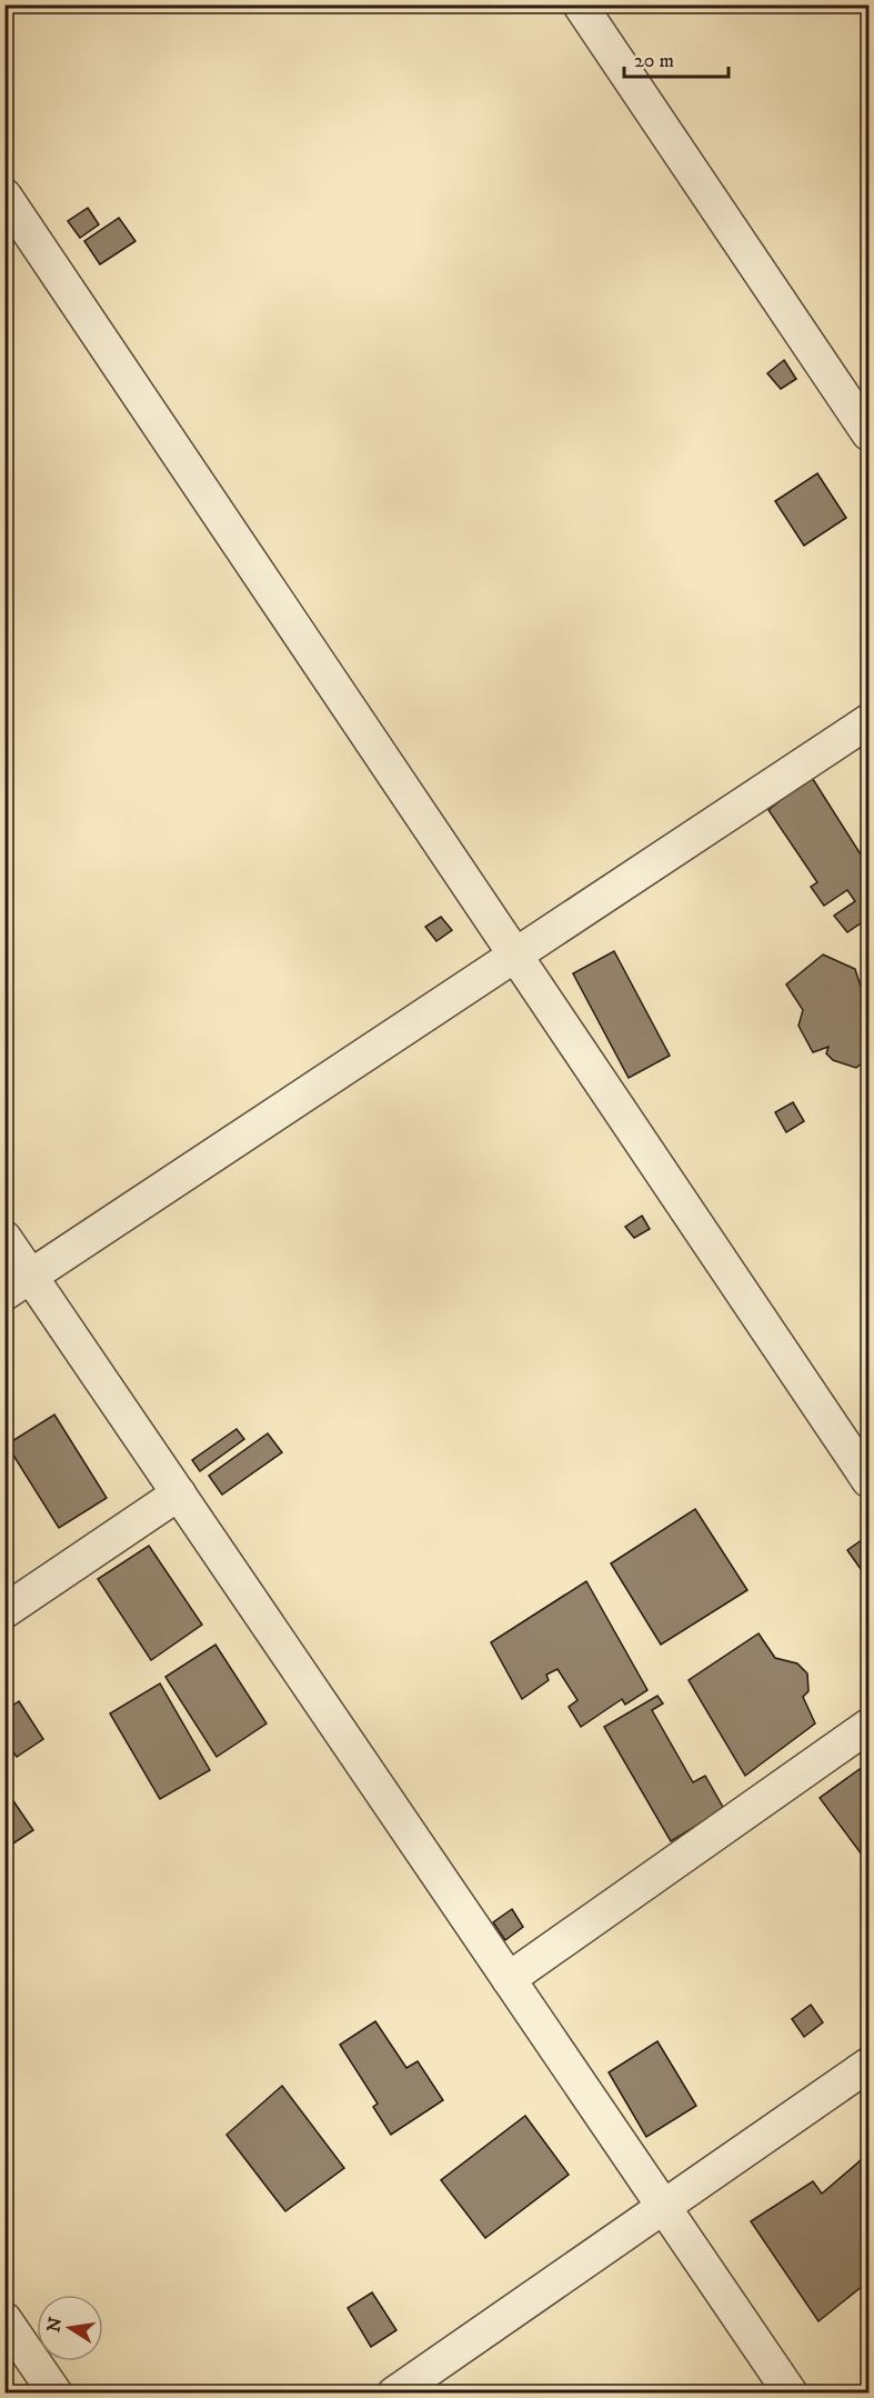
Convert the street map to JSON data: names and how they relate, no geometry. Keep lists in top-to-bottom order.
{
  "scale_bar": "20 m",
  "north": "left"
}
